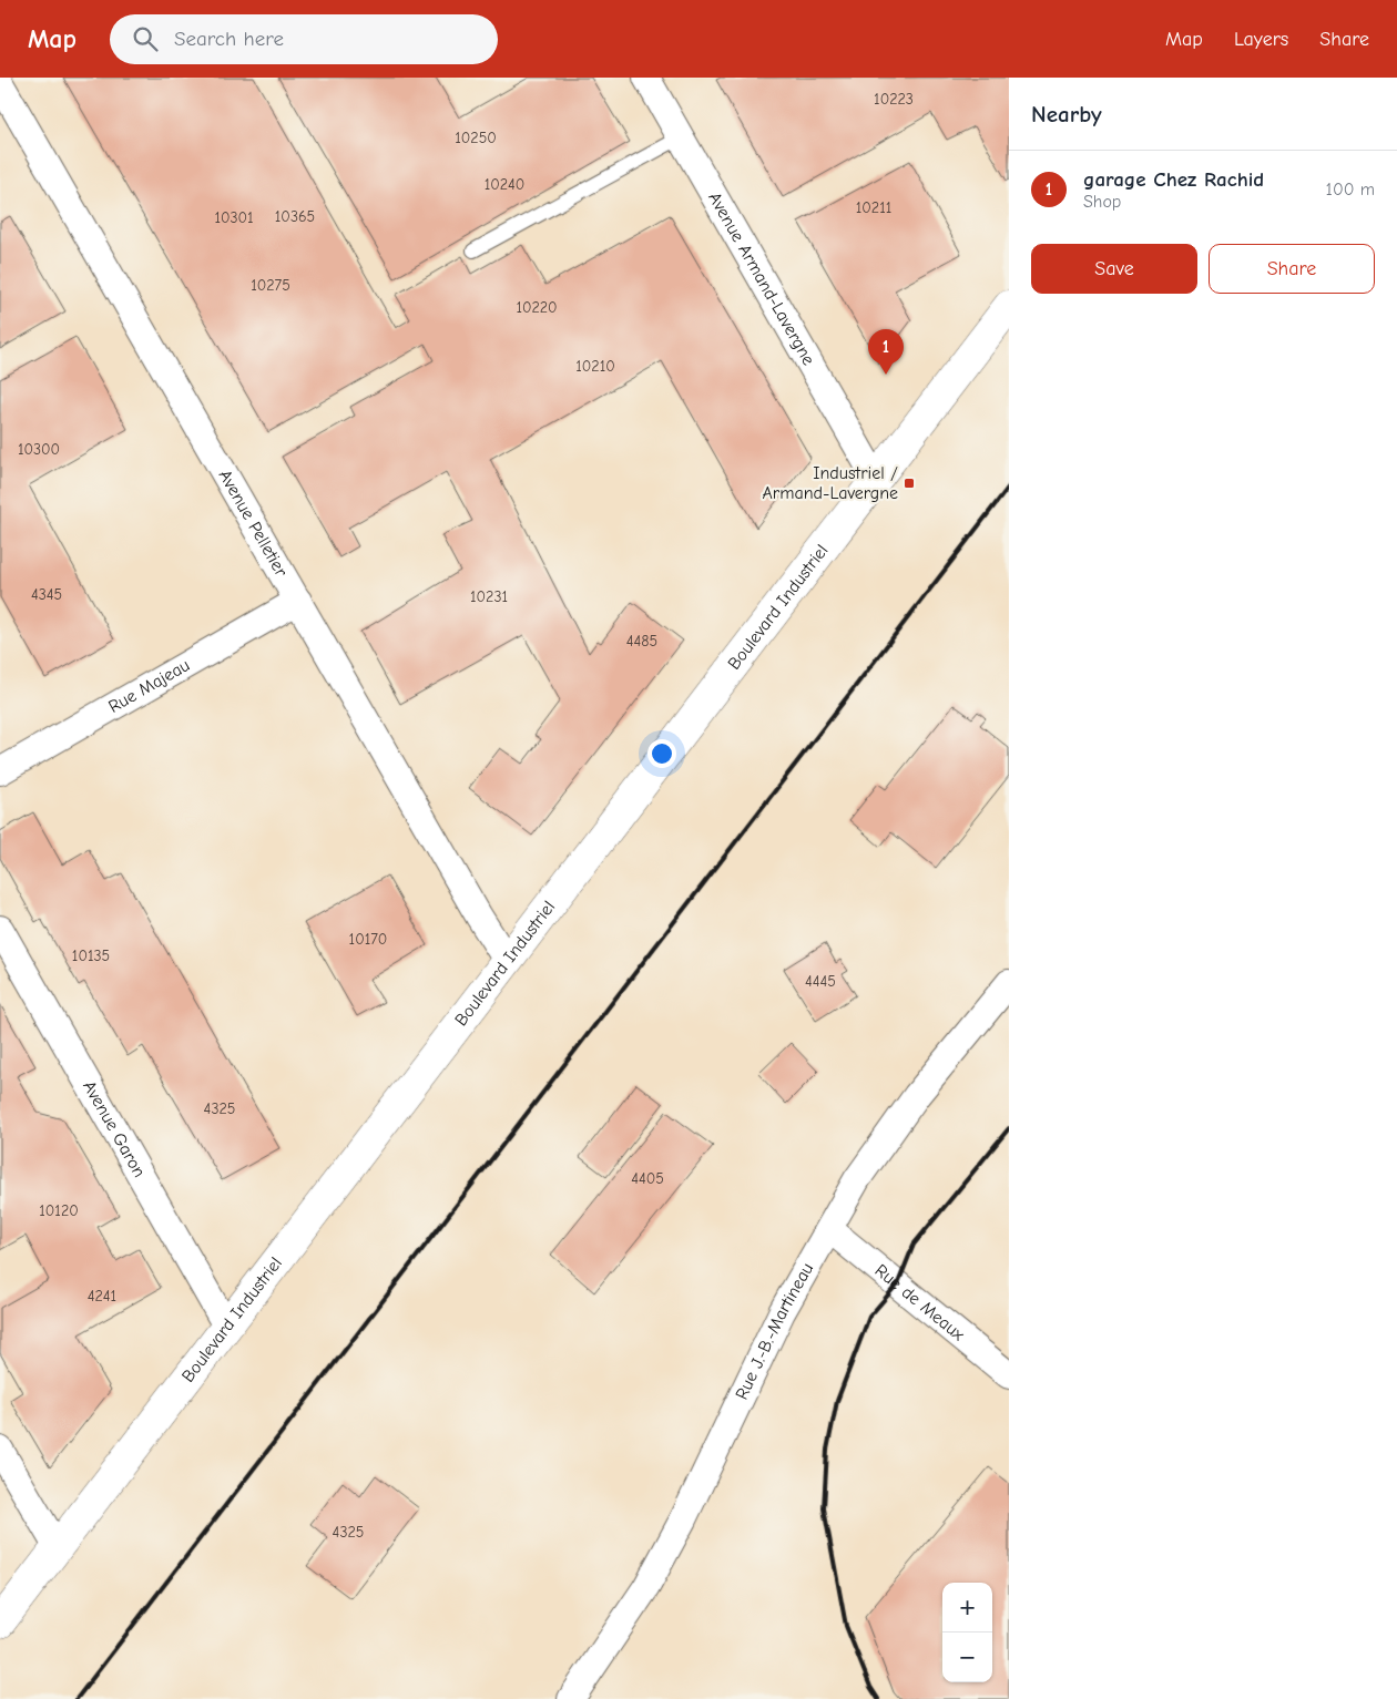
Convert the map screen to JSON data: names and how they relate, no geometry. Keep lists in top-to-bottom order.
{
  "streets": {
    "street": [
      "Avenue Armand-Lavergne",
      "Avenue Pelletier",
      "Boulevard Industriel",
      "Rue Majeau",
      "Avenue Garon",
      "Rue de Meaux",
      "Rue J.-B.-Martineau"
    ]
  },
  "crossings": [
    ["Avenue Armand-Lavergne", "Boulevard Industriel"],
    ["Avenue Pelletier", "Boulevard Industriel"],
    ["Avenue Pelletier", "Rue Majeau"],
    ["Boulevard Industriel", "Avenue Garon"],
    ["Rue de Meaux", "Rue J.-B.-Martineau"]
  ],
  "places": {
    "transit": ["Industriel / Armand-Lavergne"]
  },
  "house_numbers": [
    "10223",
    "10250",
    "10240",
    "10211",
    "10365",
    "10301",
    "10275",
    "10220",
    "10210",
    "10300",
    "4345",
    "10231",
    "4485",
    "10170",
    "10135",
    "4445",
    "4325",
    "4405",
    "10120",
    "4241",
    "4325"
  ],
  "page": {
    "header": "Map",
    "search": "Search here",
    "nav": ["Map", "Layers", "Share"],
    "heading": "Nearby",
    "list": [
      {
        "mark": "1",
        "name": "garage Chez Rachid",
        "note": "Shop",
        "value": "100 m"
      }
    ],
    "buttons": ["Save", "Share"],
    "pins": "1",
    "map_buttons": ["+", "−"]
  }
}
